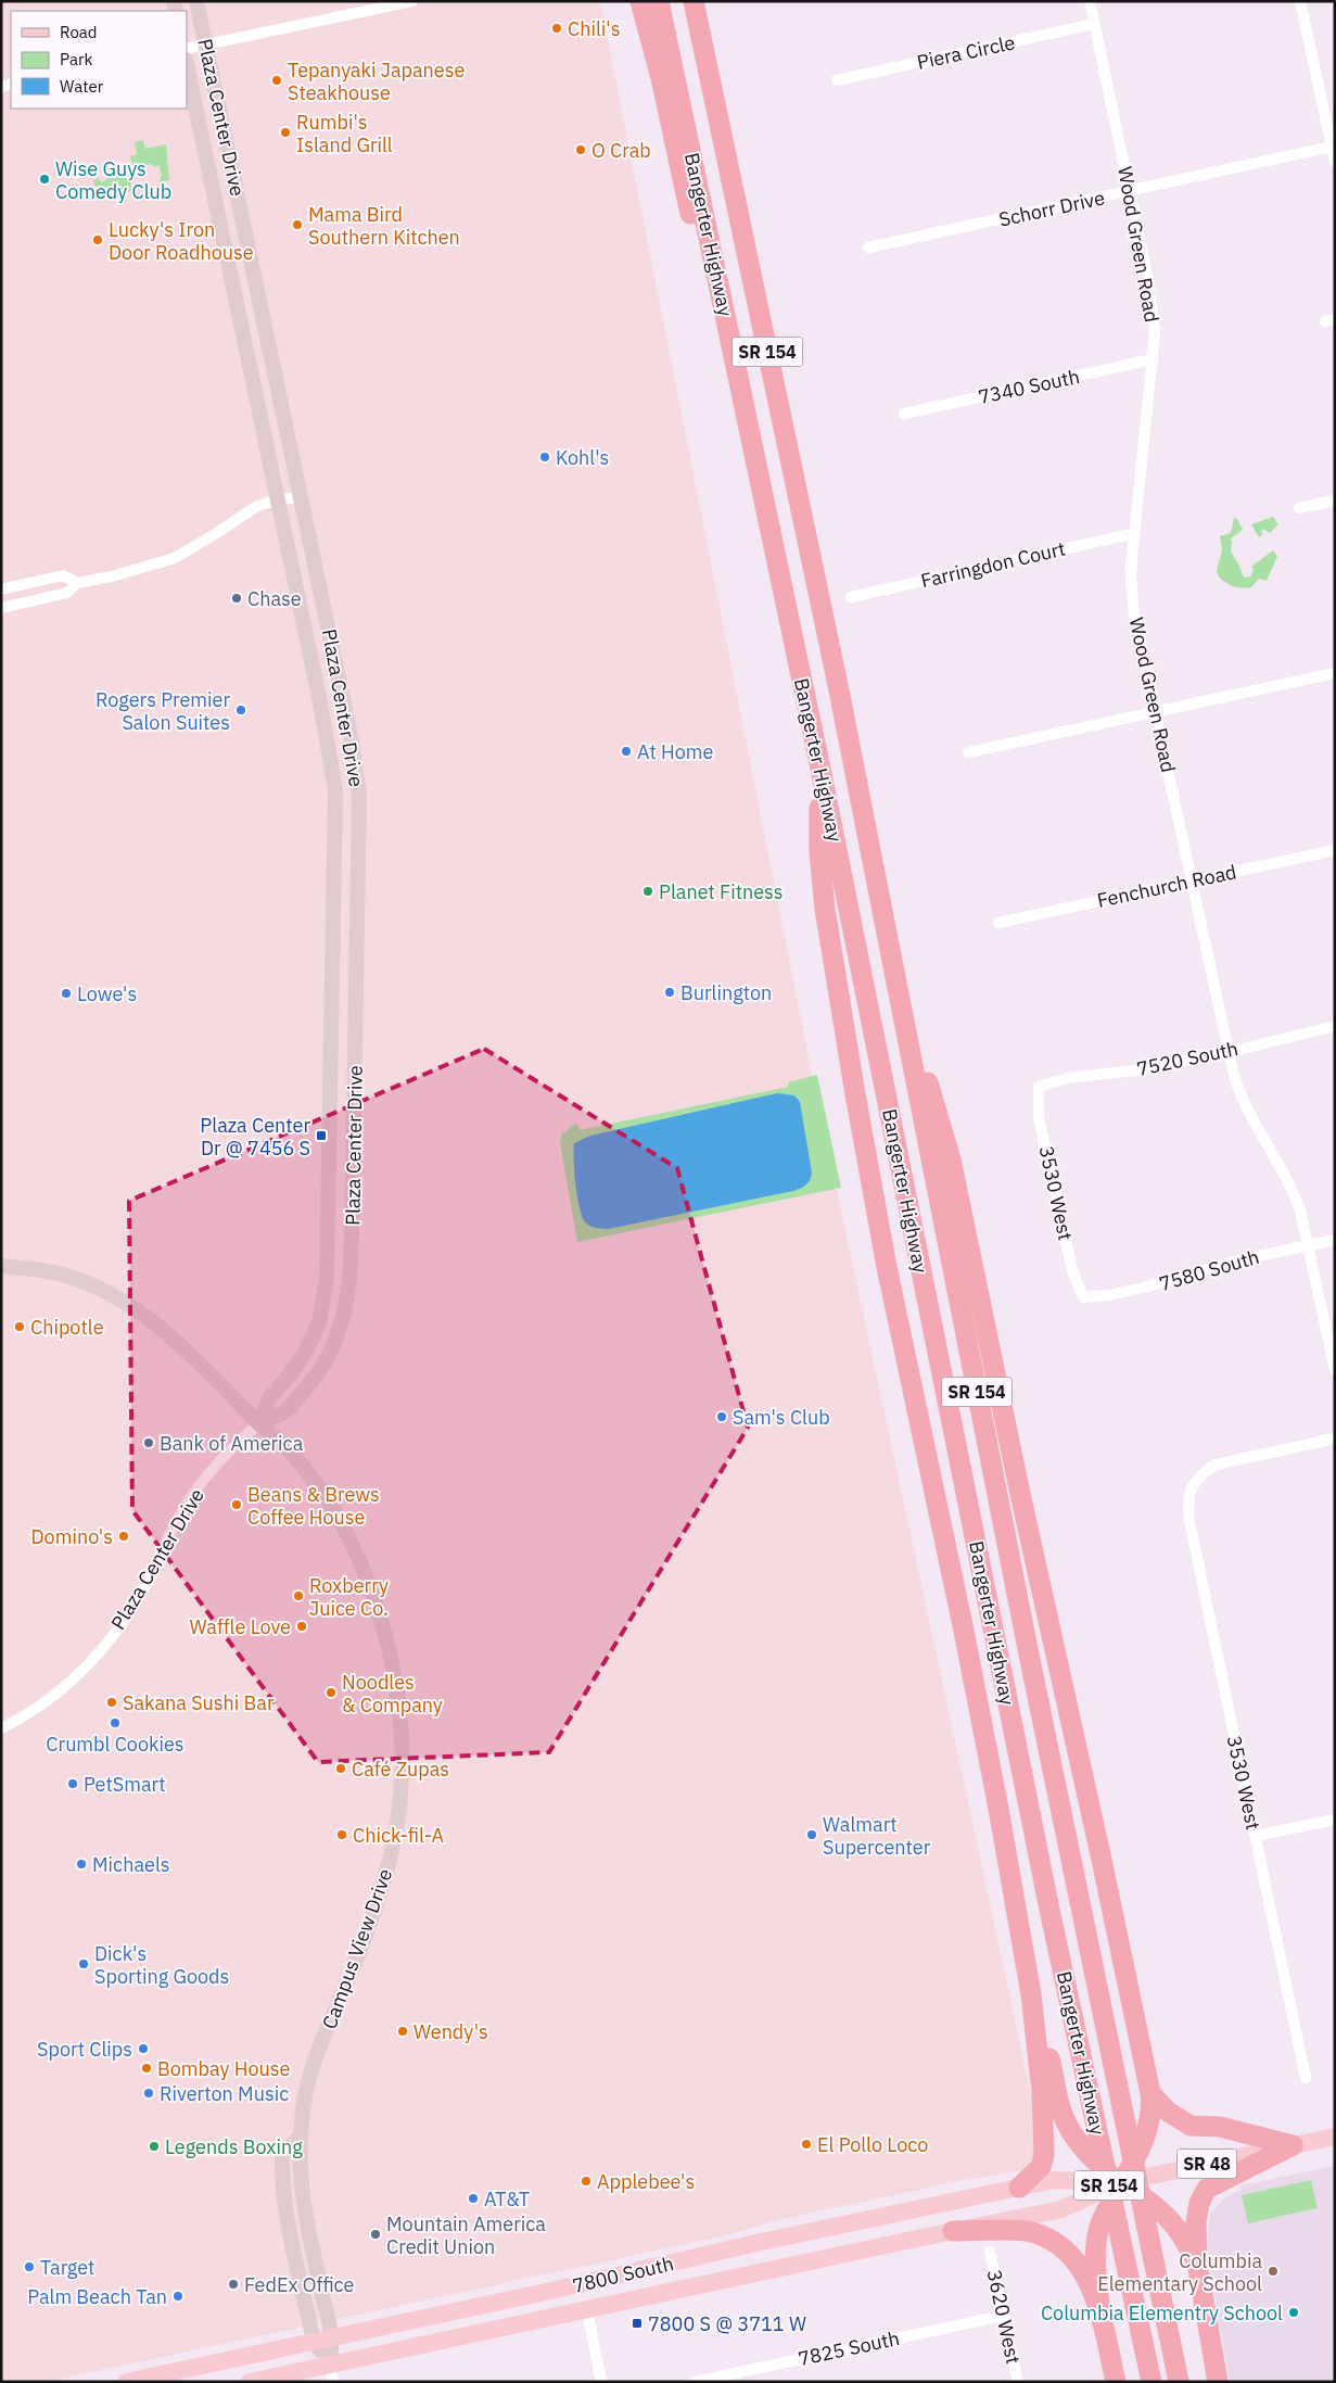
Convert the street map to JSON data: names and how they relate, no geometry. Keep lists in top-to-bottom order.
{
  "streets": {
    "highway": ["Bangerter Highway", "SR 154"],
    "main road": ["SR 48", "7800 South"],
    "street": [
      "Piera Circle",
      "Plaza Center Drive",
      "Schorr Drive",
      "Wood Green Road",
      "7340 South",
      "Farringdon Court",
      "Fenchurch Road",
      "7520 South",
      "3530 West",
      "7580 South",
      "Campus View Drive",
      "3620 West",
      "7825 South"
    ]
  },
  "crossings": [
    ["Piera Circle", "Wood Green Road"],
    ["Plaza Center Drive", "Campus View Drive"],
    ["Schorr Drive", "Wood Green Road"],
    ["Wood Green Road", "7340 South"],
    ["Wood Green Road", "Farringdon Court"],
    ["Wood Green Road", "Fenchurch Road"],
    ["Wood Green Road", "7520 South"],
    ["Wood Green Road", "7580 South"],
    ["7520 South", "3530 West"],
    ["3530 West", "7580 South"],
    ["Campus View Drive", "7800 South"],
    ["3620 West", "7825 South"]
  ],
  "places": {
    "other": [
      "Chili's",
      "Tepanyaki Japanese Steakhouse",
      "Rumbi's Island Grill",
      "O Crab",
      "Wise Guys Comedy Club",
      "Mama Bird Southern Kitchen",
      "Lucky's Iron Door Roadhouse",
      "Kohl's",
      "Chase",
      "Rogers Premier Salon Suites",
      "At Home",
      "Planet Fitness",
      "Burlington",
      "Lowe's",
      "Chipotle",
      "Sam's Club",
      "Bank of America",
      "Beans & Brews Coffee House",
      "Domino's",
      "Roxberry Juice Co.",
      "Waffle Love",
      "Noodles & Company",
      "Sakana Sushi Bar",
      "Crumbl Cookies",
      "Café Zupas",
      "PetSmart",
      "Chick-fil-A",
      "Walmart Supercenter",
      "Michaels",
      "Dick's Sporting Goods",
      "Wendy's",
      "Sport Clips",
      "Bombay House",
      "Riverton Music",
      "El Pollo Loco",
      "Legends Boxing",
      "Applebee's",
      "AT&T",
      "Mountain America Credit Union",
      "Target",
      "Columbia Elementary School",
      "FedEx Office",
      "Palm Beach Tan",
      "Columbia Elementry School"
    ],
    "transit": ["Plaza Center Dr @ 7456 S", "7800 S @ 3711 W"]
  },
  "legend": ["Road", "Park", "Water"]
}
